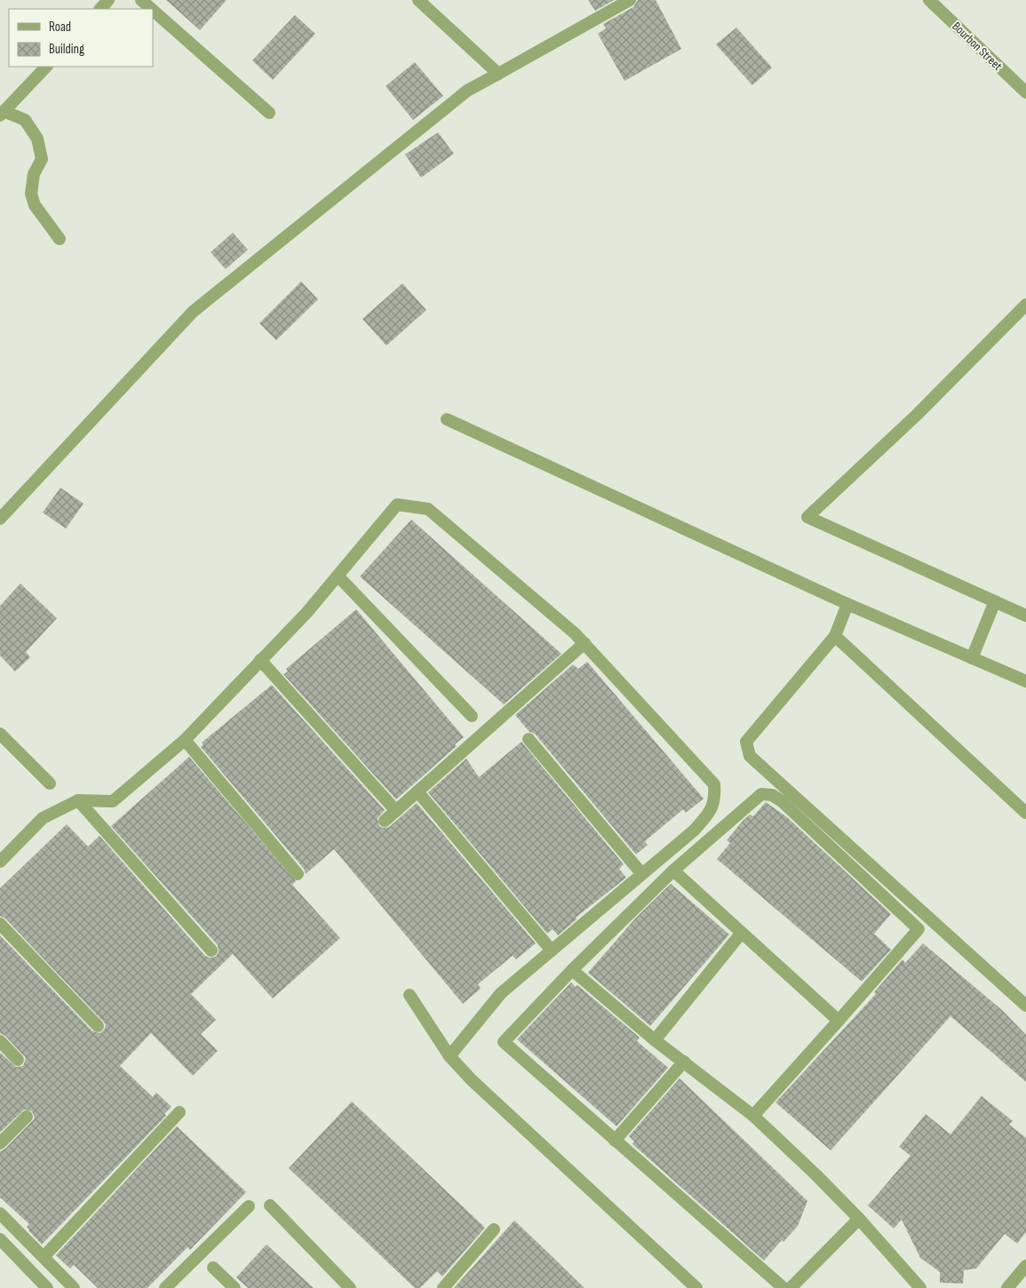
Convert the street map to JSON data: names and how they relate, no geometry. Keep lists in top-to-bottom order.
{
  "streets": {
    "street": ["Bourbon Street"]
  },
  "legend": ["Road", "Building"]
}
